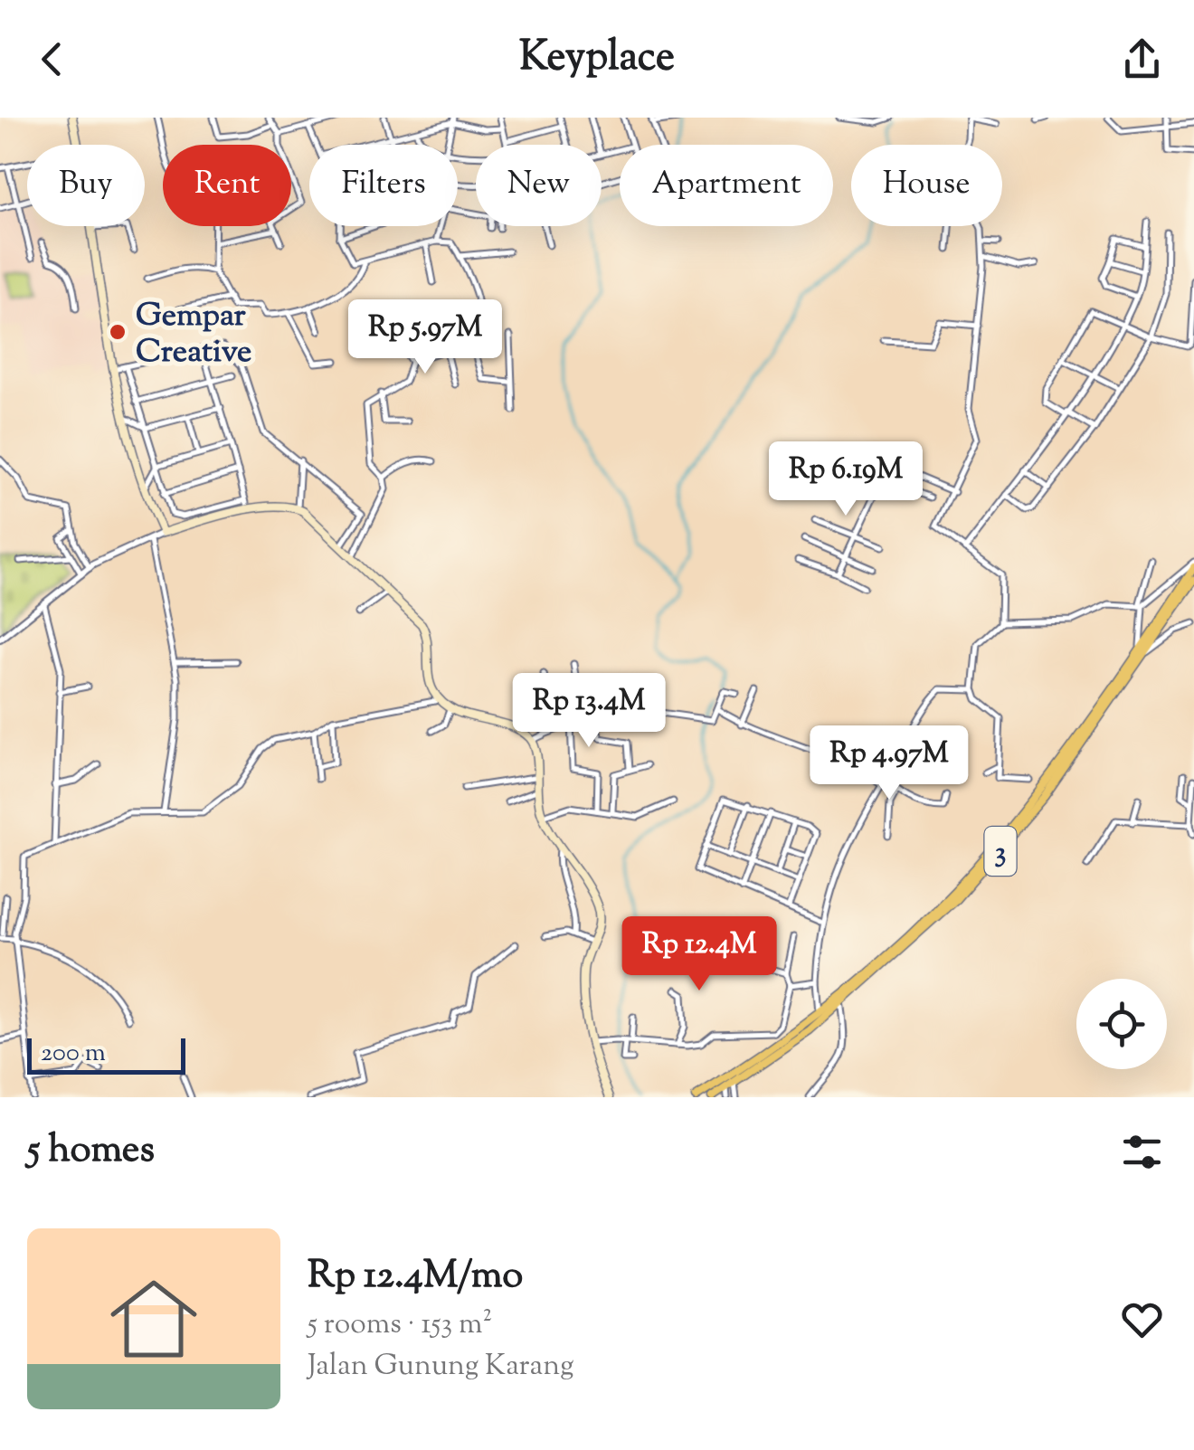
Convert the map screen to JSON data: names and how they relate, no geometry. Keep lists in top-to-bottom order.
{
  "streets": {
    "main road": ["3"]
  },
  "places": ["Gempar Creative"],
  "scale_bar": "200 m",
  "page": {
    "header": "Keyplace",
    "chip": [
      "Buy",
      "Rent",
      "Filters",
      "New",
      "Apartment",
      "House"
    ],
    "price": [
      "Rp 5.97M",
      "Rp 6.19M",
      "Rp 13.4M",
      "Rp 4.97M",
      "Rp 12.4M"
    ],
    "scale": "200 m",
    "heading": "5 homes",
    "list": [
      {
        "name": "Rp 12.4M/mo",
        "note": "5 rooms · 153 m² · Jalan Gunung Karang"
      }
    ]
  }
}
